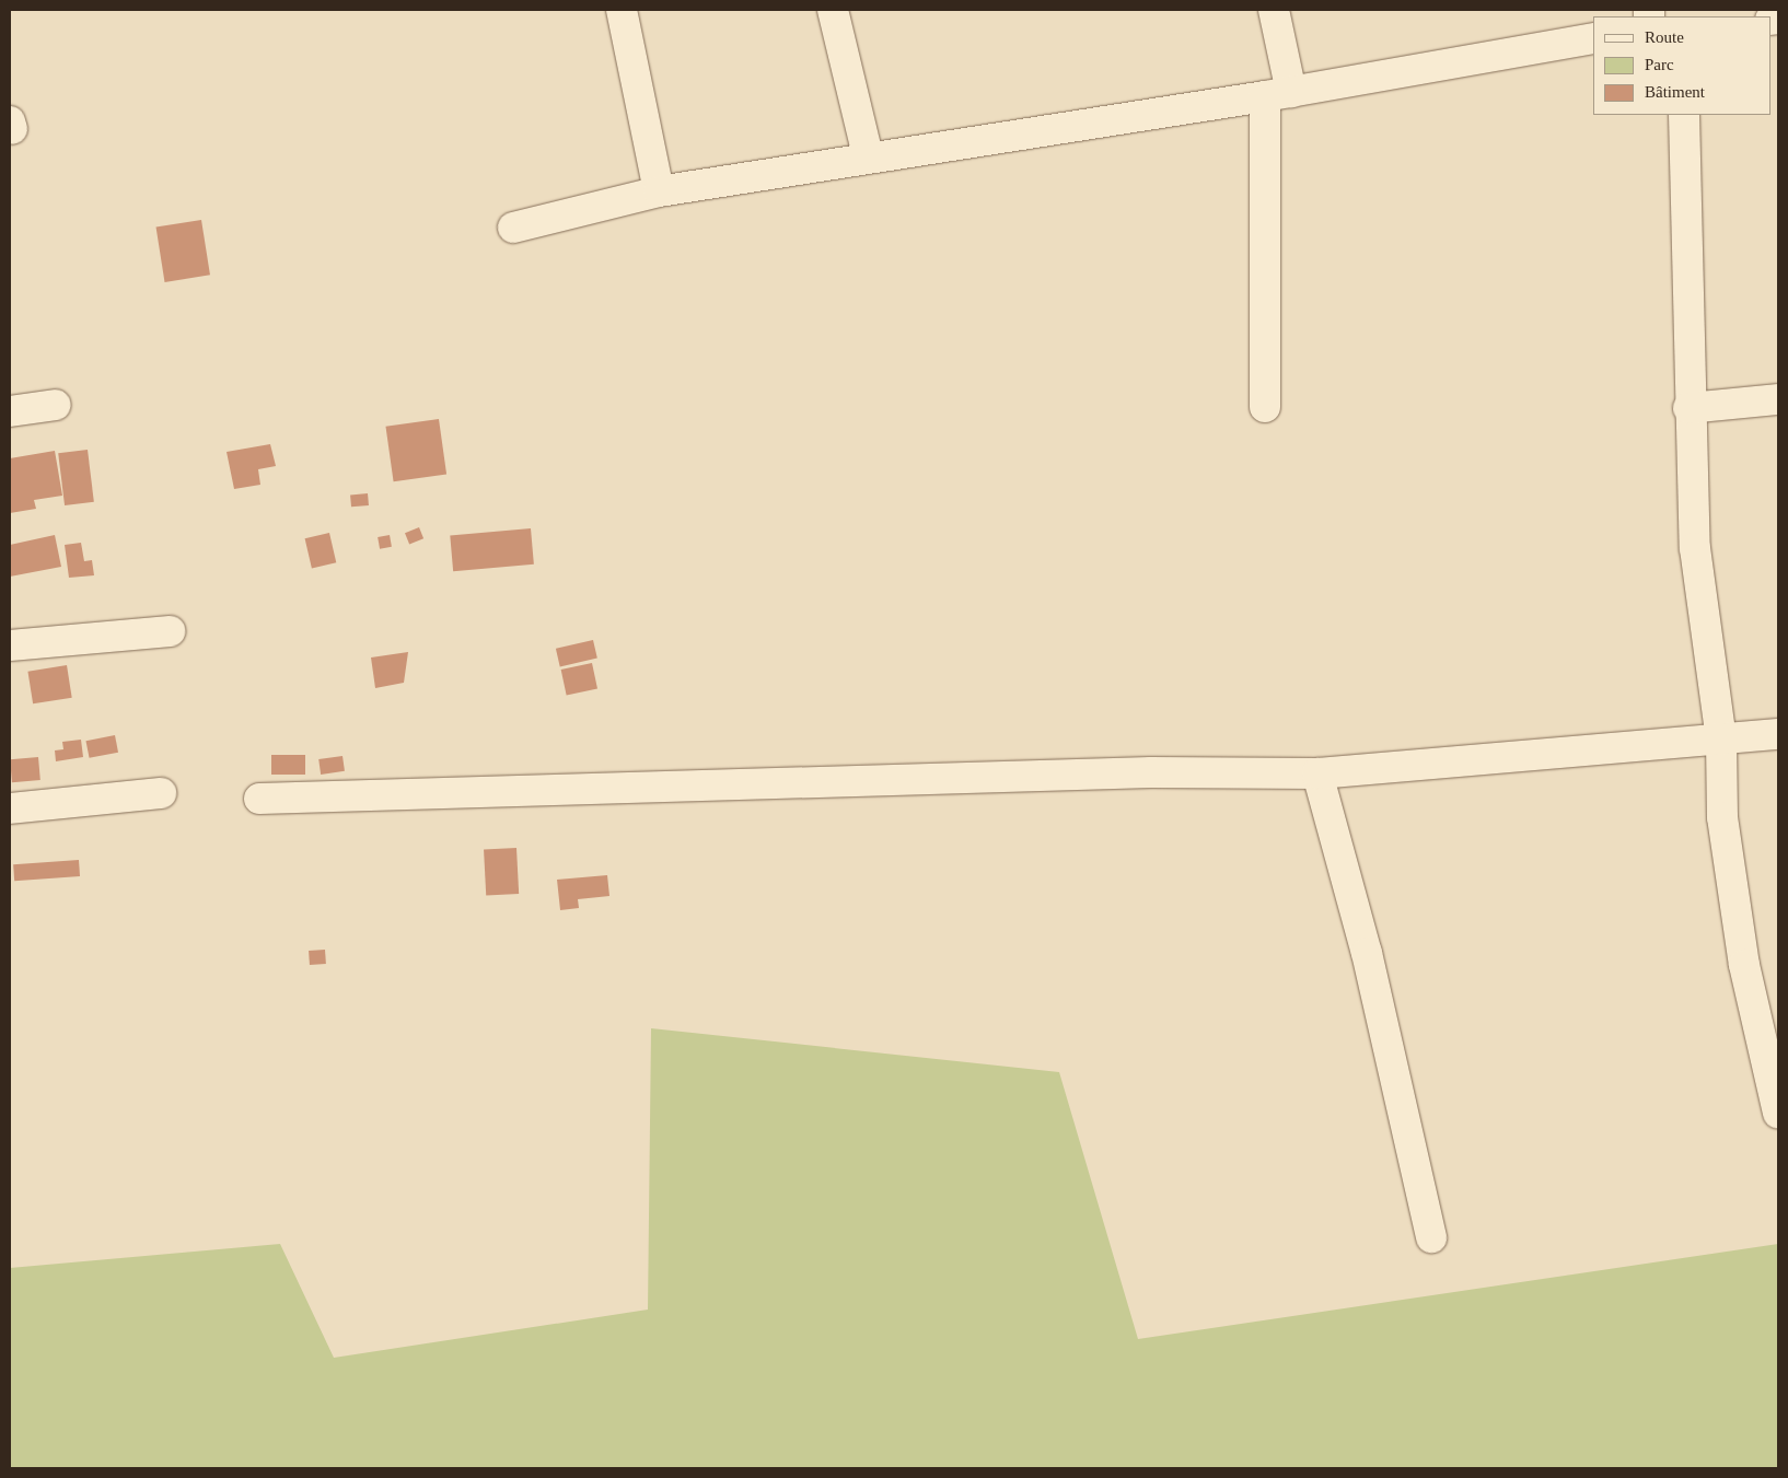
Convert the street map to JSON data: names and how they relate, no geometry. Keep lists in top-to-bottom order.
{
  "legend": ["Route", "Parc", "Bâtiment"]
}
